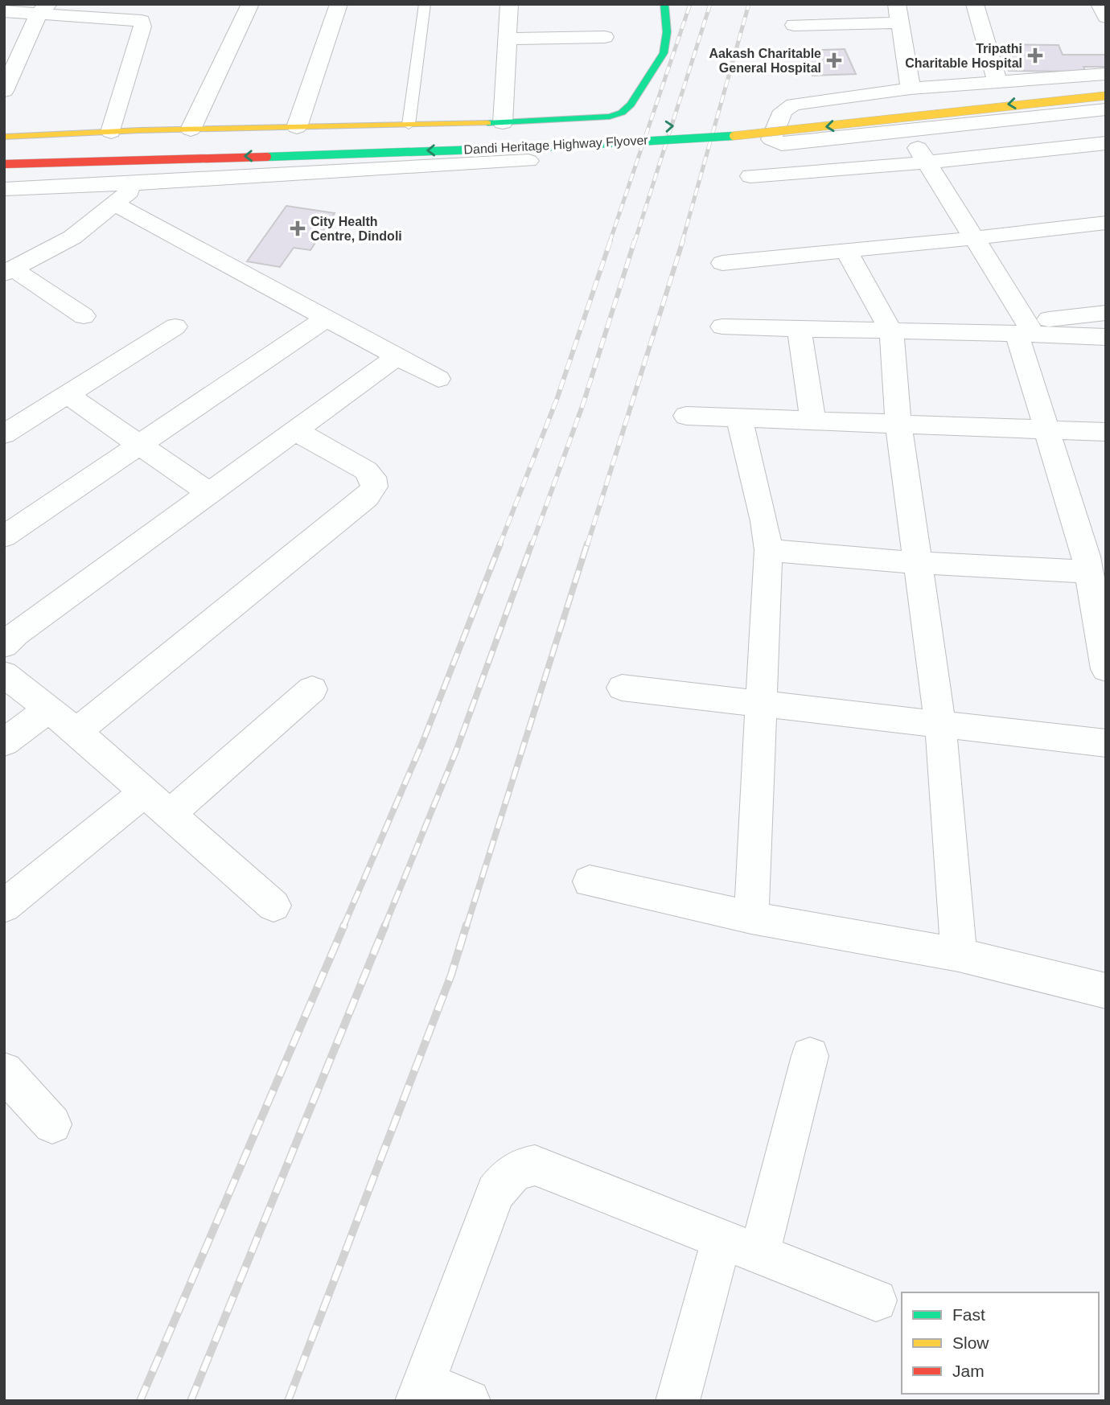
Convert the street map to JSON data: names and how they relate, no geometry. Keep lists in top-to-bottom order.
{
  "streets": {
    "main road": ["Dandi Heritage Highway Flyover"]
  },
  "places": {
    "health": ["Tripathi Charitable Hospital", "Aakash Charitable General Hospital", "City Health Centre, Dindoli"]
  },
  "legend": ["Fast", "Slow", "Jam"]
}
